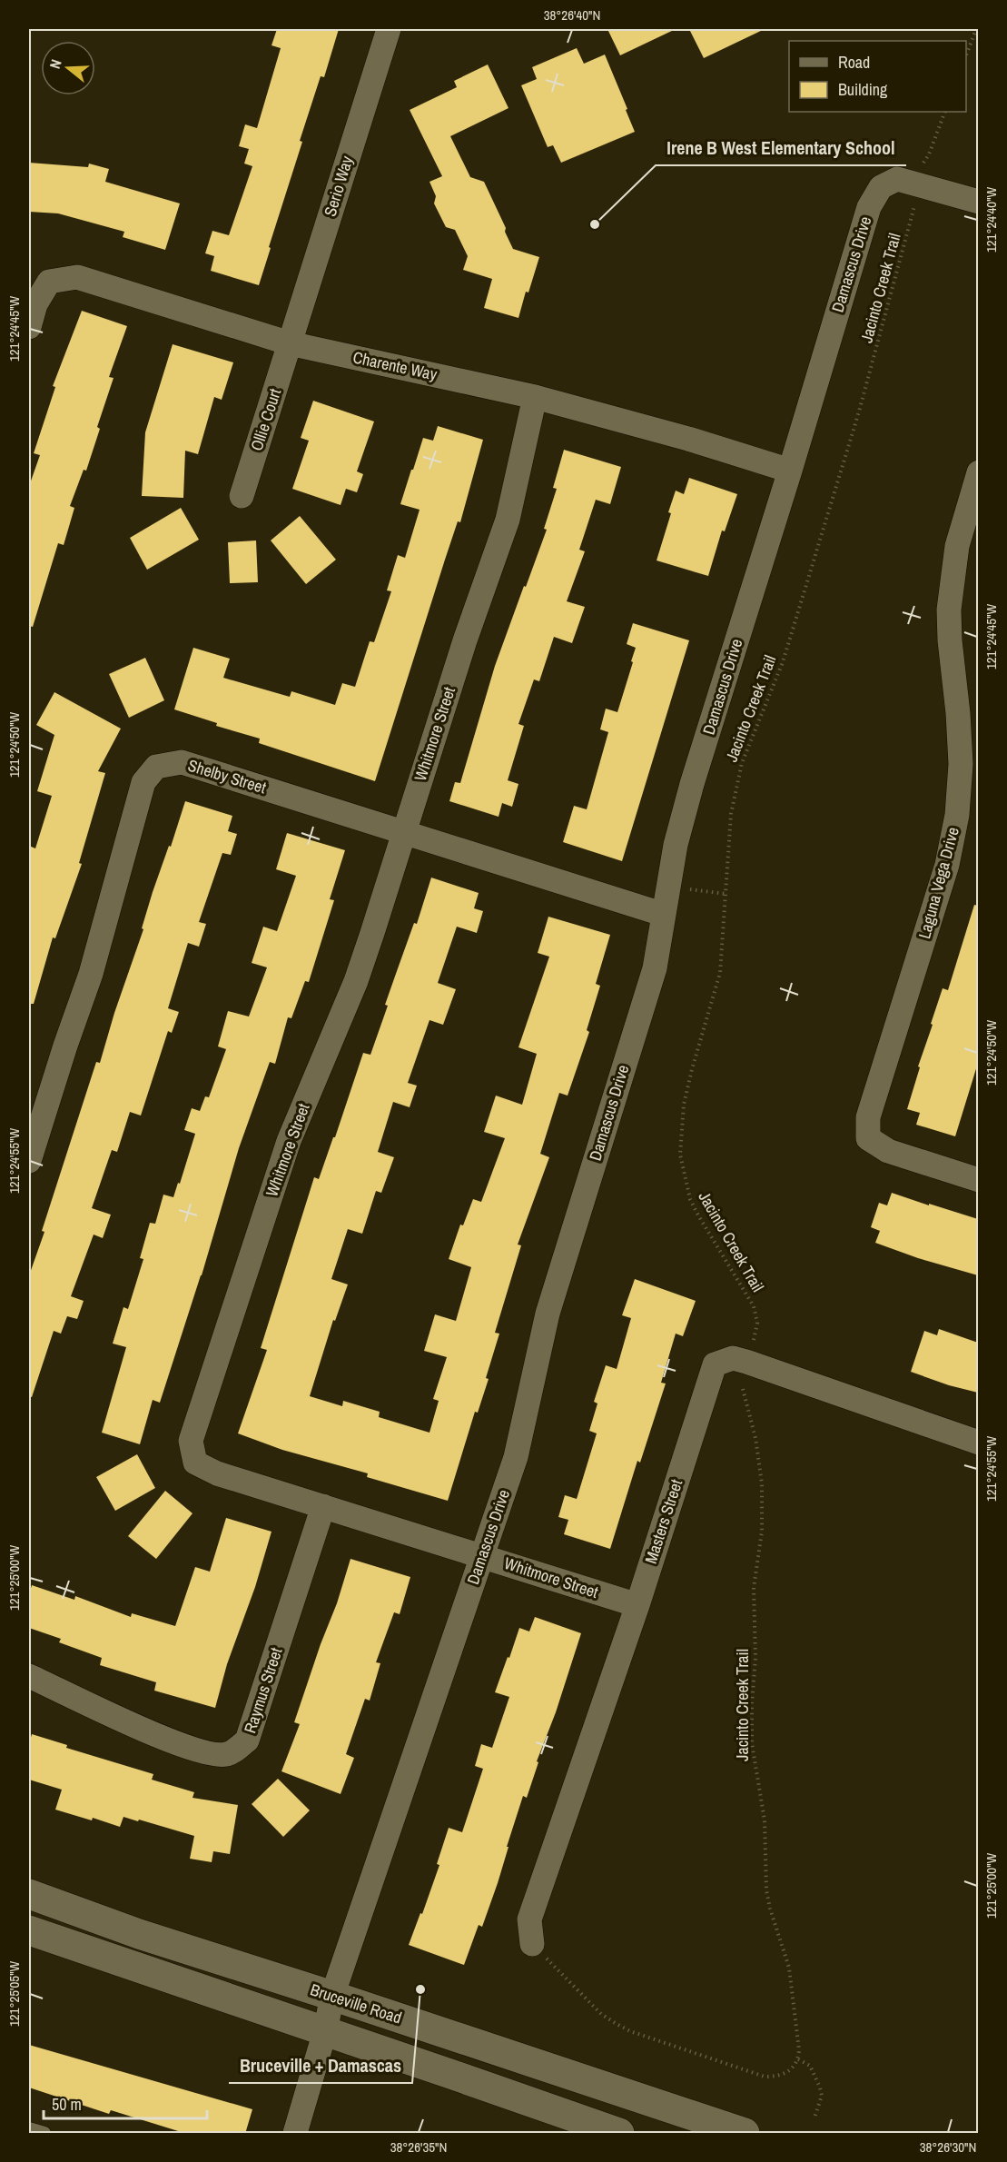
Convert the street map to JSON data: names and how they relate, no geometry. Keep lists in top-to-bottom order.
{
  "streets": {
    "main road": ["Bruceville Road"],
    "street": [
      "Serio Way",
      "Damascus Drive",
      "Charente Way",
      "Ollie Court",
      "Whitmore Street",
      "Shelby Street",
      "Laguna Vega Drive",
      "Masters Street",
      "Raymus Street"
    ],
    "path": ["Jacinto Creek Trail"]
  },
  "crossings": [
    ["Serio Way", "Charente Way"],
    ["Serio Way", "Ollie Court"],
    ["Damascus Drive", "Charente Way"],
    ["Damascus Drive", "Whitmore Street"],
    ["Damascus Drive", "Shelby Street"],
    ["Damascus Drive", "Bruceville Road"],
    ["Charente Way", "Ollie Court"],
    ["Charente Way", "Whitmore Street"],
    ["Whitmore Street", "Shelby Street"],
    ["Whitmore Street", "Masters Street"],
    ["Whitmore Street", "Raymus Street"]
  ],
  "places": ["Irene B West Elementary School", "Bruceville + Damascas"],
  "legend": ["Road", "Building"],
  "scale_bar": "50 m",
  "north": "left",
  "coordinates": [
    "38°26'40\"N",
    "121°24'40\"W",
    "121°24'45\"W",
    "121°24'50\"W",
    "121°24'55\"W",
    "121°25'00\"W",
    "121°25'05\"W",
    "38°26'35\"N",
    "38°26'30\"N"
  ]
}
